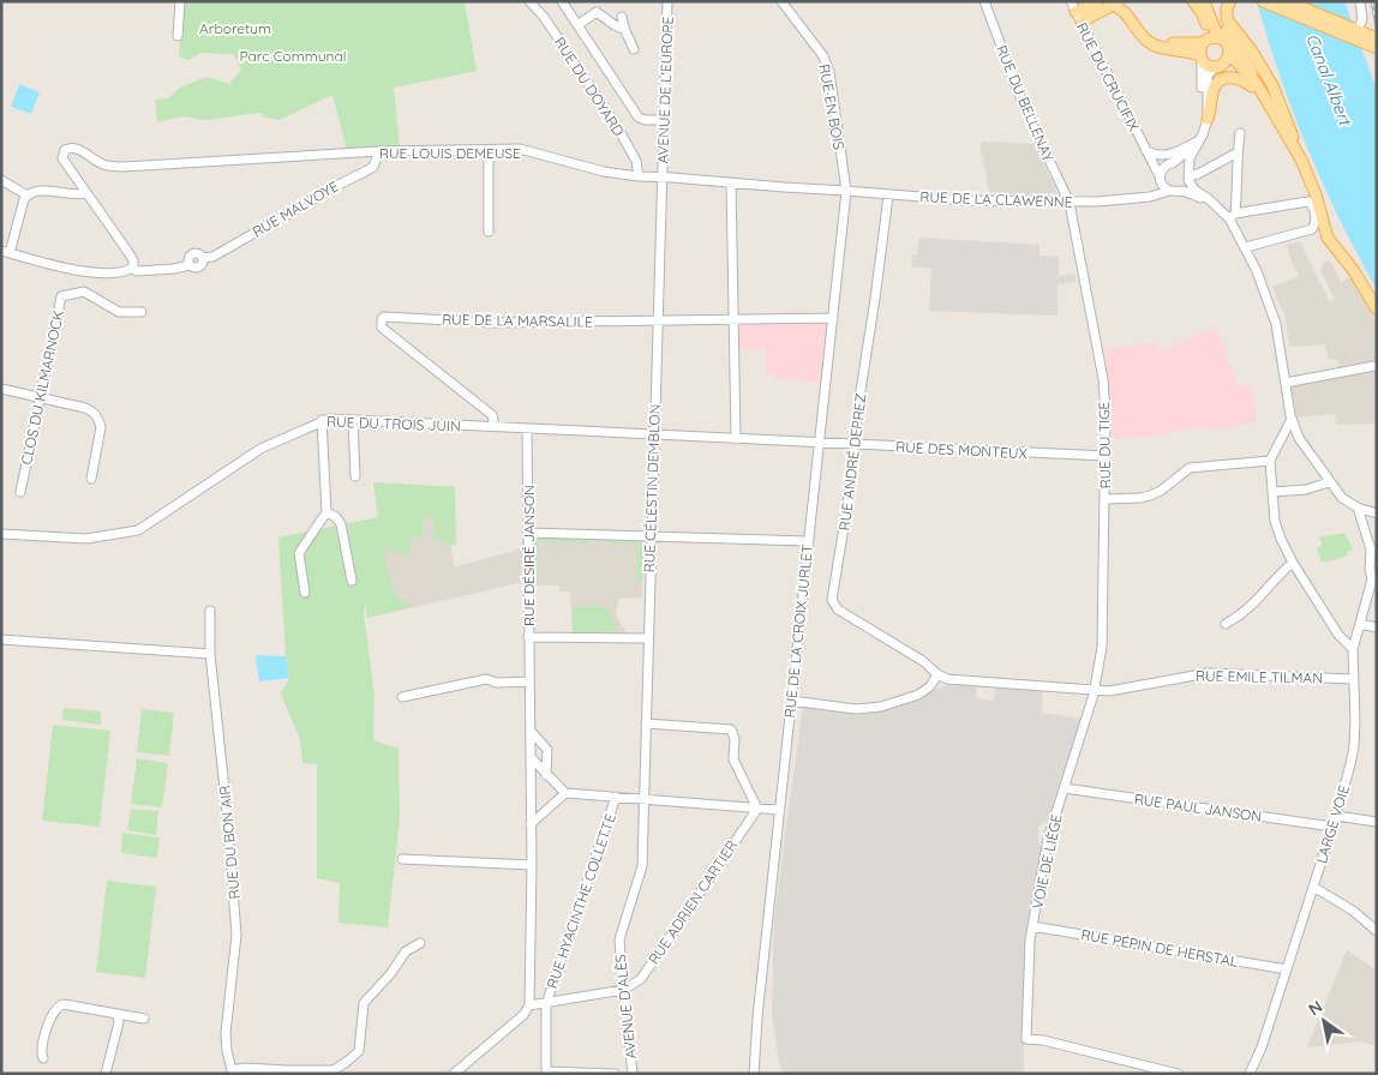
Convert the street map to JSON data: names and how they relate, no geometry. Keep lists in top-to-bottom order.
{
  "streets": {
    "street": [
      "RUE DU CRUCIFIX",
      "RUE DU DOYARD",
      "AVENUE DE L'EUROPE",
      "RUE DU BELLENAY",
      "RUE EN BOIS",
      "RUE LOUIS DEMEUSE",
      "RUE DE LA CLAWENNE",
      "RUE MALVOYE",
      "RUE DE LA MARSALILE",
      "CLOS DU KILMARNOCK",
      "RUE DU TROIS JUIN",
      "RUE DU TIGE",
      "RUE DES MONTEUX",
      "RUE ANDRÉ DEPREZ",
      "RUE CÉLESTIN DEMBLON",
      "RUE DÉSIRÉ JANSON",
      "RUE DE LA CROIX JURLET",
      "RUE EMILE TILMAN",
      "RUE PAUL JANSON",
      "LARGE VOIE",
      "RUE DU BON AIR",
      "VOIE DE LIÈGE",
      "RUE HYACINTHE COLLETTE",
      "RUE ADRIEN CARTIER",
      "RUE PÉPIN DE HERSTAL",
      "AVENUE D'ALÈS"
    ]
  },
  "crossings": [
    ["RUE DU CRUCIFIX", "RUE DE LA CLAWENNE"],
    ["RUE DU DOYARD", "RUE LOUIS DEMEUSE"],
    ["AVENUE DE L'EUROPE", "RUE LOUIS DEMEUSE"],
    ["AVENUE DE L'EUROPE", "RUE CÉLESTIN DEMBLON"],
    ["RUE DU BELLENAY", "RUE DE LA CLAWENNE"],
    ["RUE DU BELLENAY", "RUE DU TIGE"],
    ["RUE EN BOIS", "RUE LOUIS DEMEUSE"],
    ["RUE EN BOIS", "RUE DE LA CLAWENNE"],
    ["RUE EN BOIS", "RUE DE LA CROIX JURLET"],
    ["RUE LOUIS DEMEUSE", "RUE DE LA CLAWENNE"],
    ["RUE LOUIS DEMEUSE", "RUE MALVOYE"],
    ["RUE LOUIS DEMEUSE", "RUE CÉLESTIN DEMBLON"],
    ["RUE LOUIS DEMEUSE", "RUE DE LA CROIX JURLET"],
    ["RUE DE LA CLAWENNE", "RUE DU TIGE"],
    ["RUE DE LA CLAWENNE", "RUE ANDRÉ DEPREZ"],
    ["RUE DE LA CLAWENNE", "RUE DE LA CROIX JURLET"],
    ["RUE DE LA MARSALILE", "RUE DU TROIS JUIN"],
    ["RUE DE LA MARSALILE", "RUE CÉLESTIN DEMBLON"],
    ["RUE DU TROIS JUIN", "RUE DES MONTEUX"],
    ["RUE DU TROIS JUIN", "RUE CÉLESTIN DEMBLON"],
    ["RUE DU TROIS JUIN", "RUE DÉSIRÉ JANSON"],
    ["RUE DU TROIS JUIN", "RUE DE LA CROIX JURLET"],
    ["RUE DU TIGE", "RUE DES MONTEUX"],
    ["RUE DU TIGE", "RUE EMILE TILMAN"],
    ["RUE DU TIGE", "VOIE DE LIÈGE"],
    ["RUE DES MONTEUX", "RUE ANDRÉ DEPREZ"],
    ["RUE DES MONTEUX", "RUE DE LA CROIX JURLET"],
    ["RUE ANDRÉ DEPREZ", "RUE EMILE TILMAN"],
    ["RUE CÉLESTIN DEMBLON", "AVENUE D'ALÈS"],
    ["RUE EMILE TILMAN", "LARGE VOIE"],
    ["RUE EMILE TILMAN", "VOIE DE LIÈGE"],
    ["RUE PAUL JANSON", "LARGE VOIE"],
    ["RUE PAUL JANSON", "VOIE DE LIÈGE"],
    ["LARGE VOIE", "RUE PÉPIN DE HERSTAL"],
    ["VOIE DE LIÈGE", "RUE PÉPIN DE HERSTAL"],
    ["RUE ADRIEN CARTIER", "AVENUE D'ALÈS"]
  ],
  "water": ["Canal Albert"],
  "parks": ["Arboretum", "Parc Communal"],
  "north": "top left"
}
